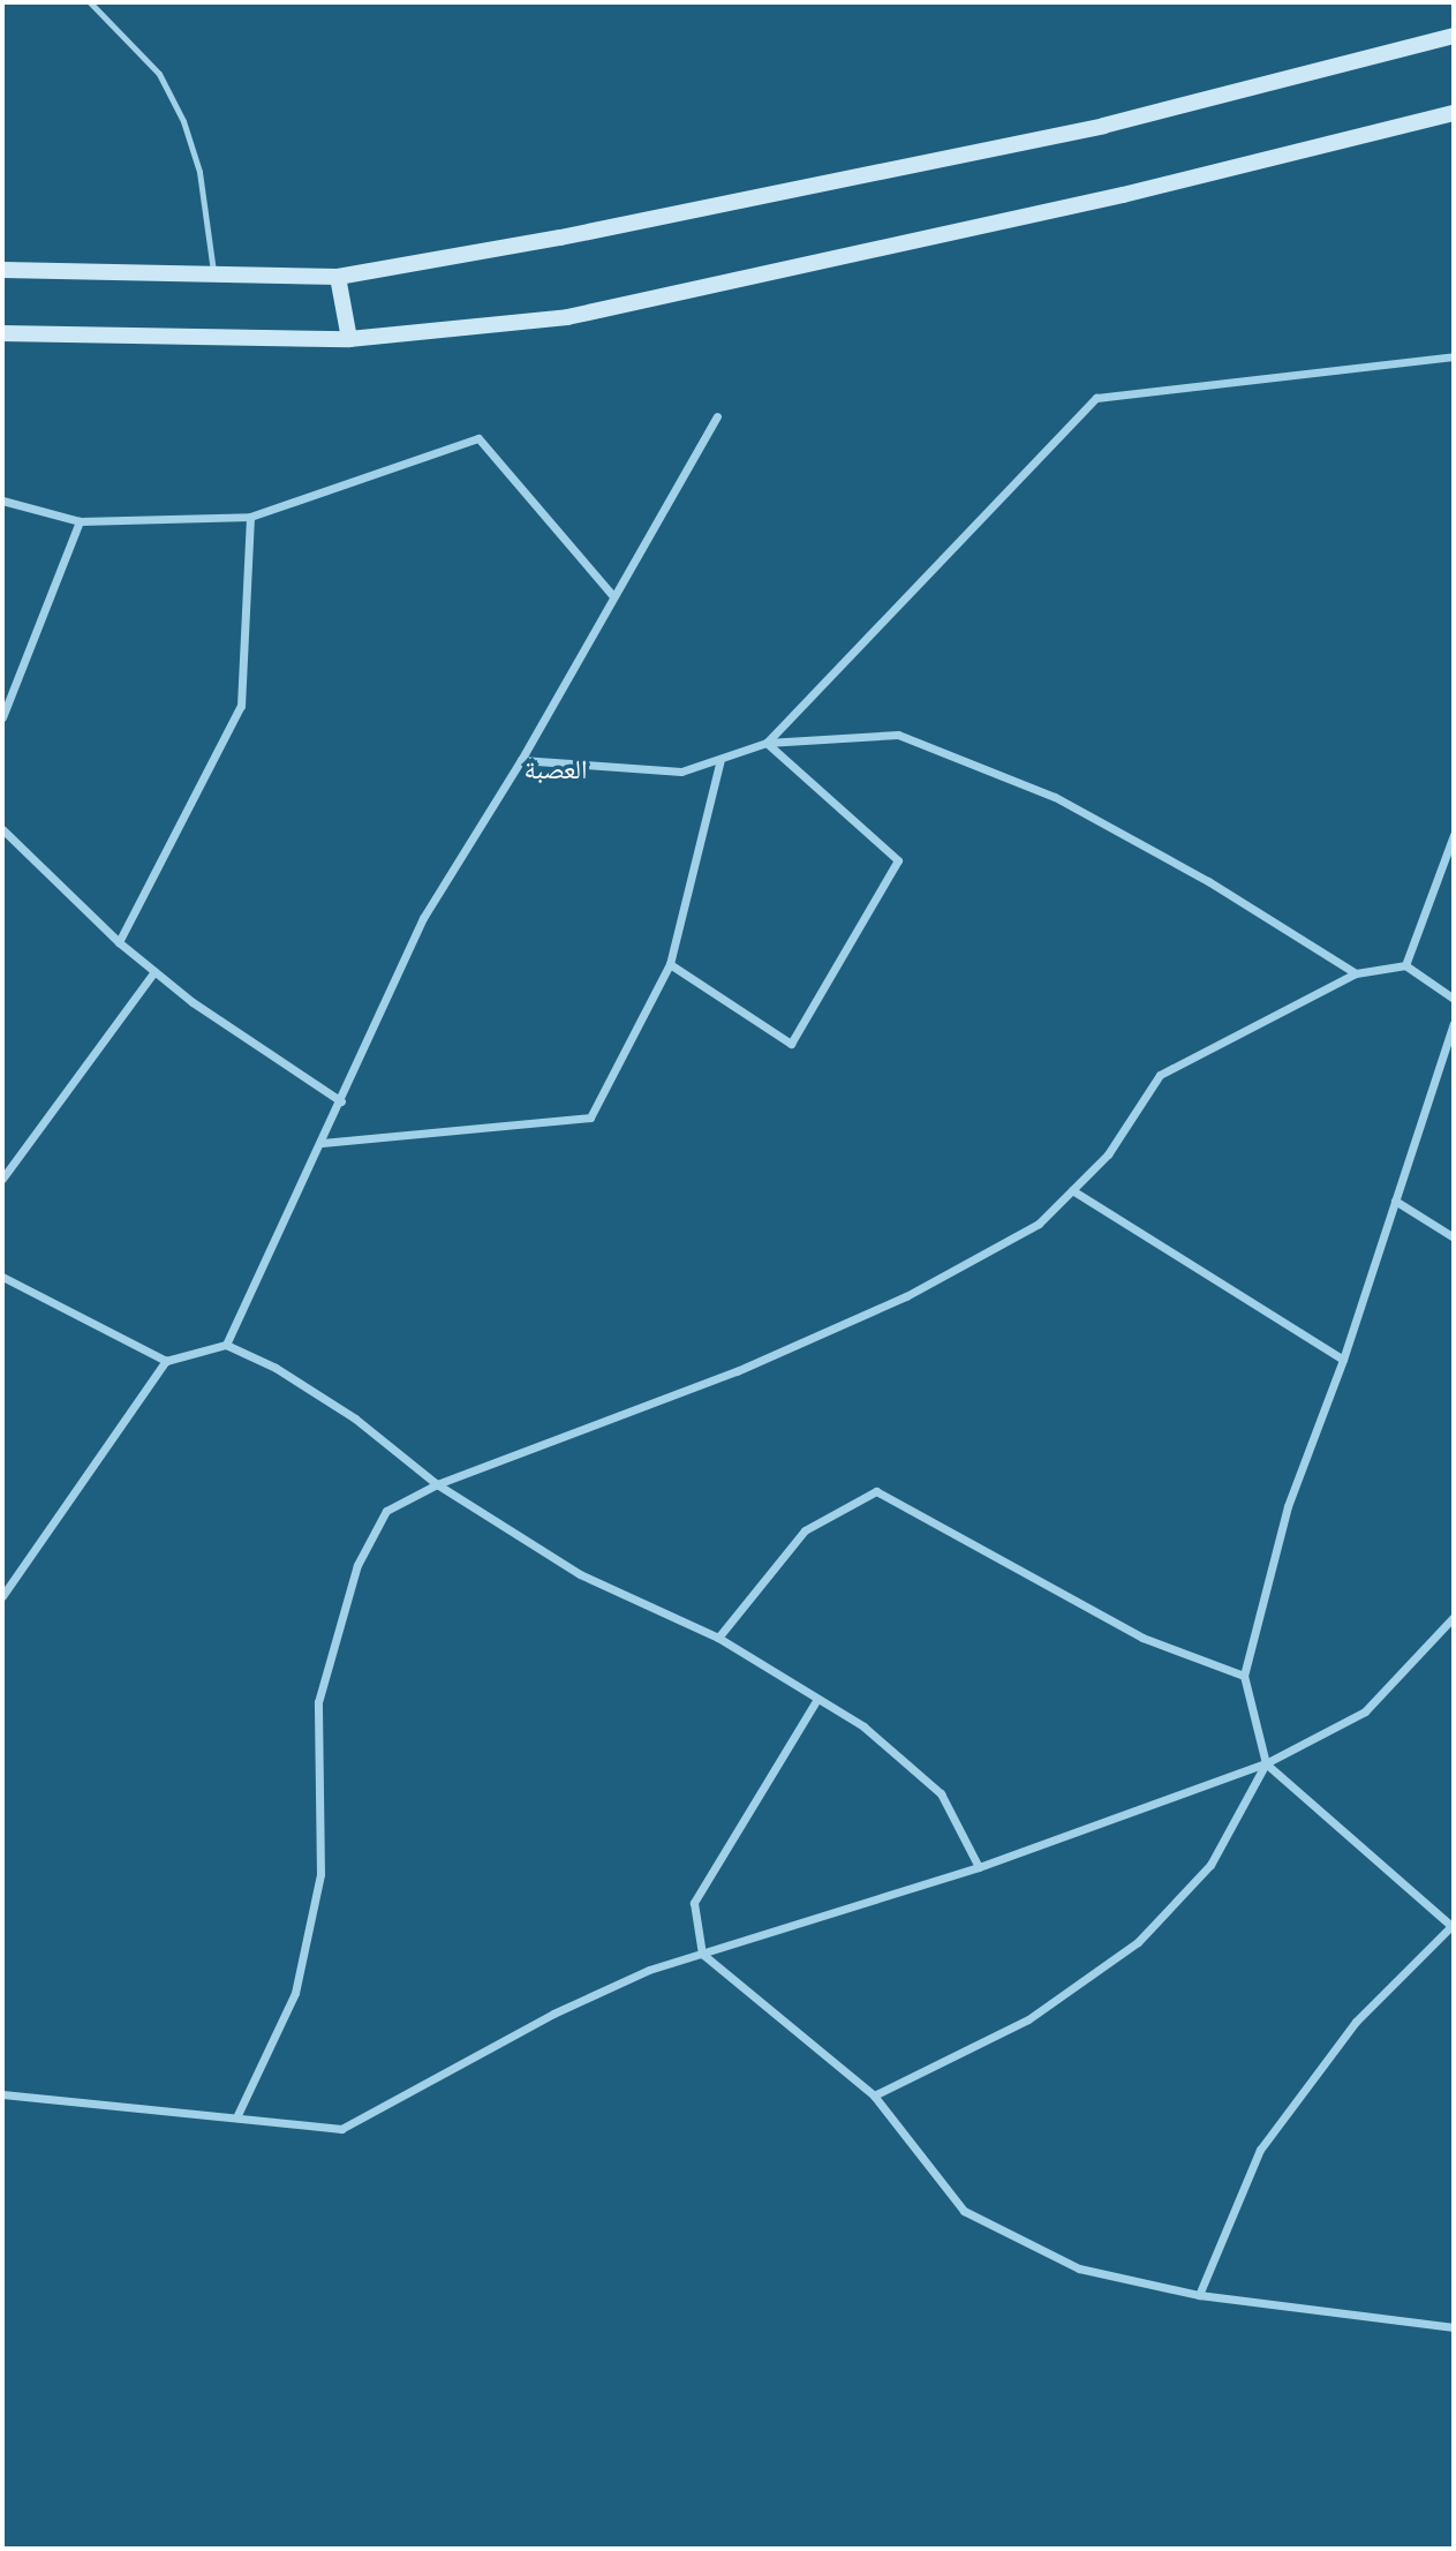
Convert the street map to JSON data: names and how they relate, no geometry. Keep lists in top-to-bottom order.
{
  "districts": ["العصبة"]
}
